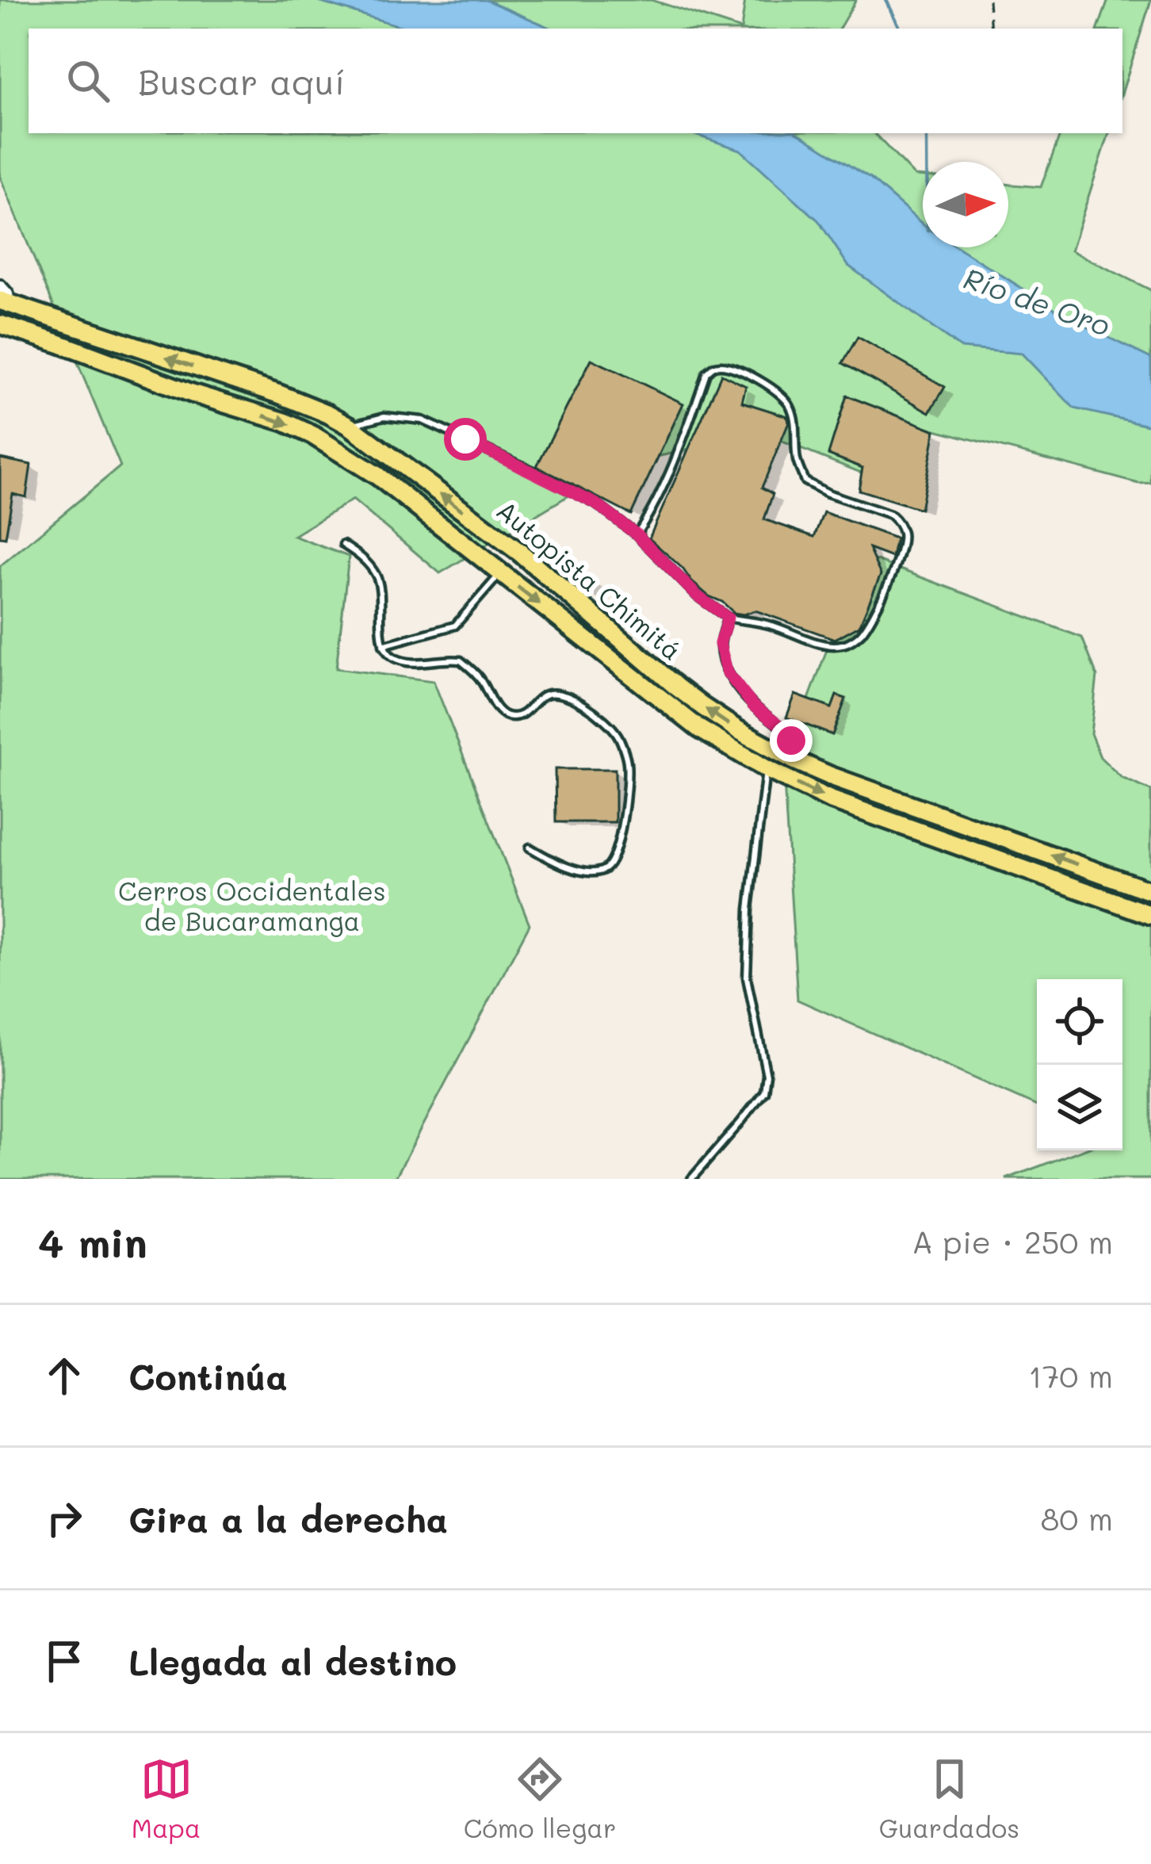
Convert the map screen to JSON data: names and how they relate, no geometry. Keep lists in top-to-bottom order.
{
  "streets": {
    "highway": ["Autopista Chimitá"]
  },
  "water": ["Río de Oro"],
  "parks": ["Cerros Occidentales de Bucaramanga"],
  "north": "right",
  "page": {
    "search": "Buscar aquí",
    "heading": ["4 min", "A pie · 250 m"],
    "list": [
      ["Continúa", "170 m"],
      ["Gira a la derecha", "80 m"],
      "Llegada al destino"
    ],
    "nav": ["Mapa", "Cómo llegar", "Guardados"]
  }
}
